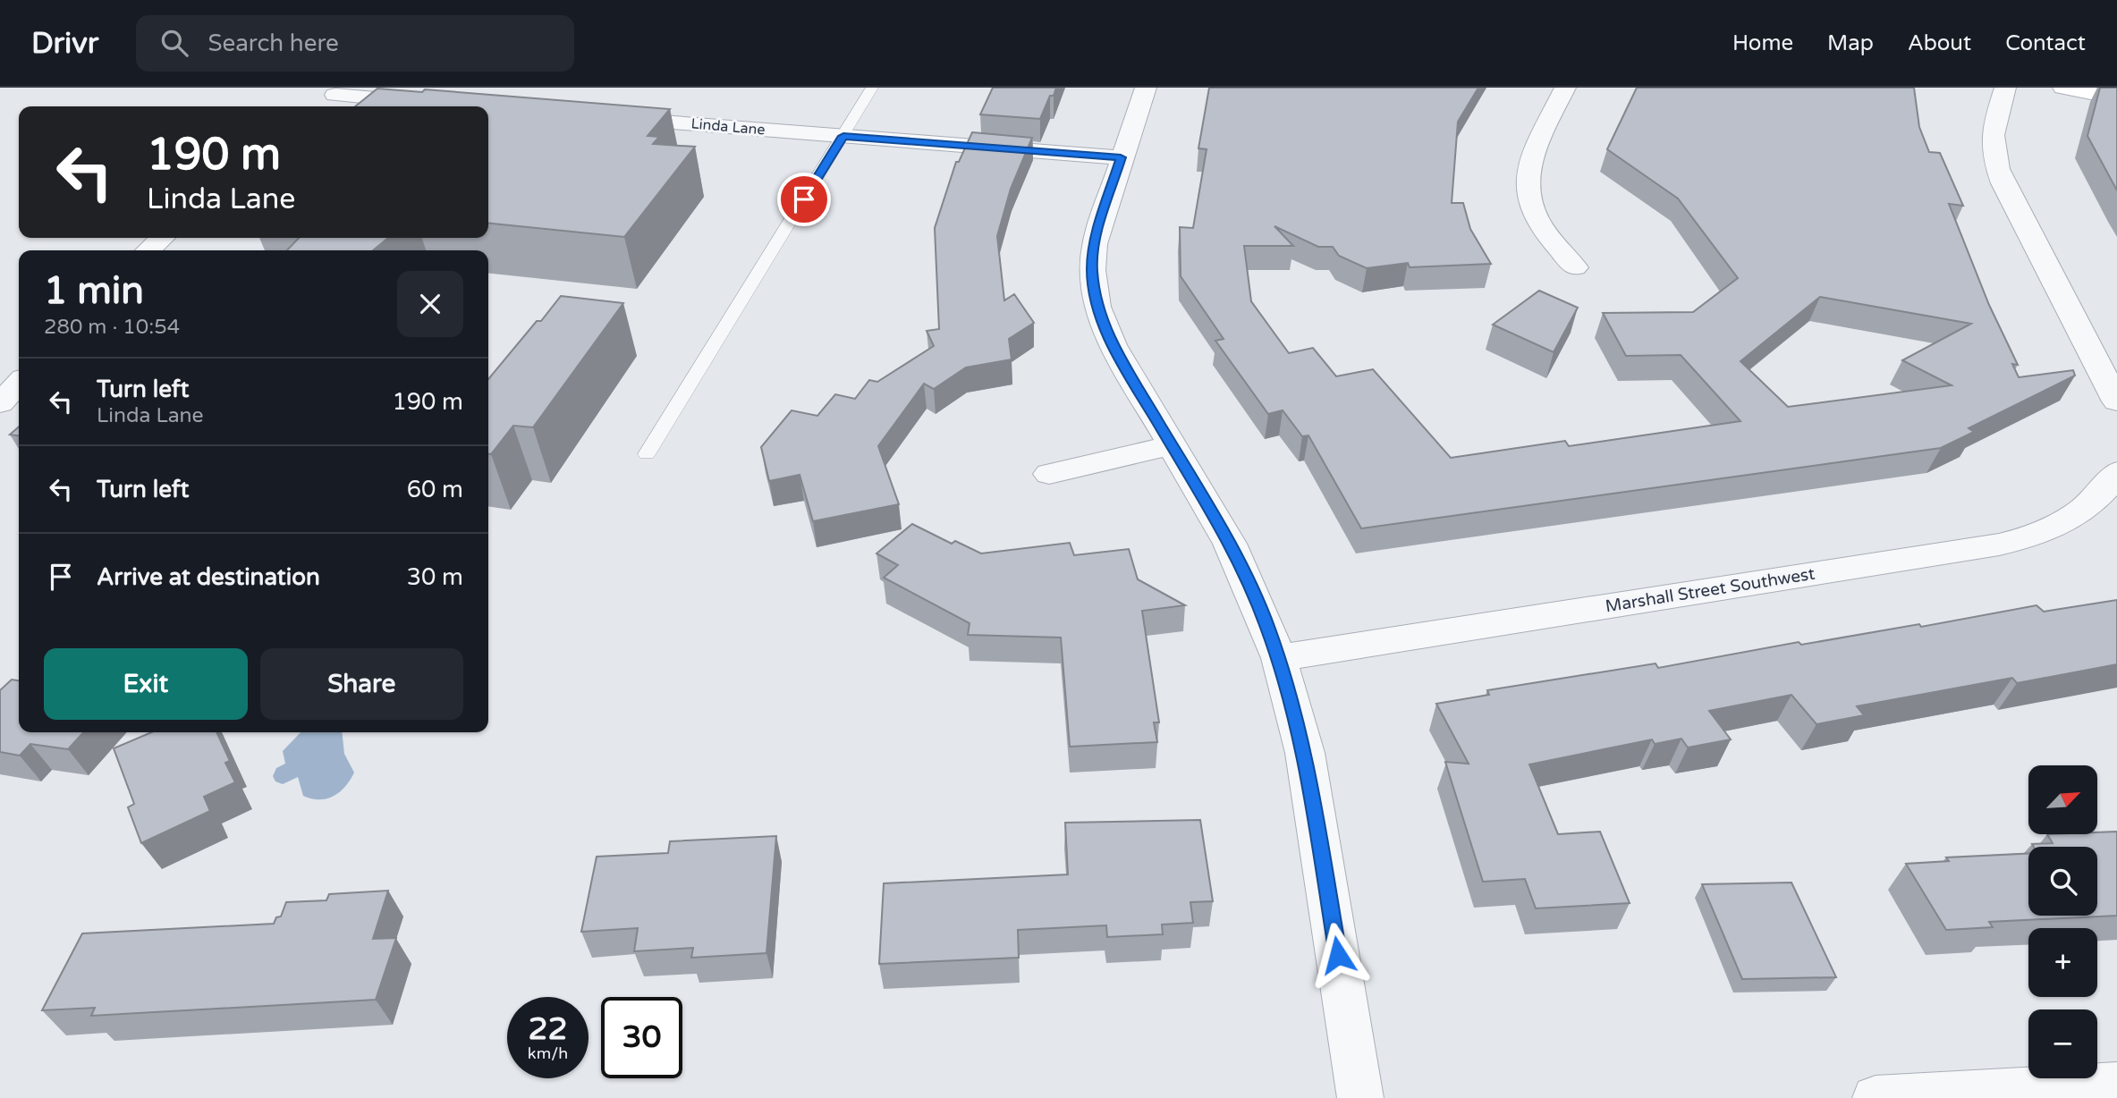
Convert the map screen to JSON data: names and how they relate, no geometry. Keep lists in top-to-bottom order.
{
  "streets": {
    "street": ["Linda Lane", "Marshall Street Southwest"]
  },
  "north": "top right",
  "page": {
    "header": "Drivr",
    "search": "Search here",
    "nav": [
      "Home",
      "Map",
      "About",
      "Contact"
    ],
    "turn": ["190 m", "Linda Lane"],
    "heading": ["1 min", "280 m · 10:54"],
    "list": [
      {
        "name": "Turn left",
        "note": "Linda Lane",
        "value": "190 m"
      },
      {
        "name": "Turn left",
        "value": "60 m"
      },
      {
        "name": "Arrive at destination",
        "value": "30 m"
      }
    ],
    "buttons": ["Exit", "Share"],
    "map_buttons": ["+", "−"],
    "speed": "22 km/h",
    "limit": "30"
  }
}
